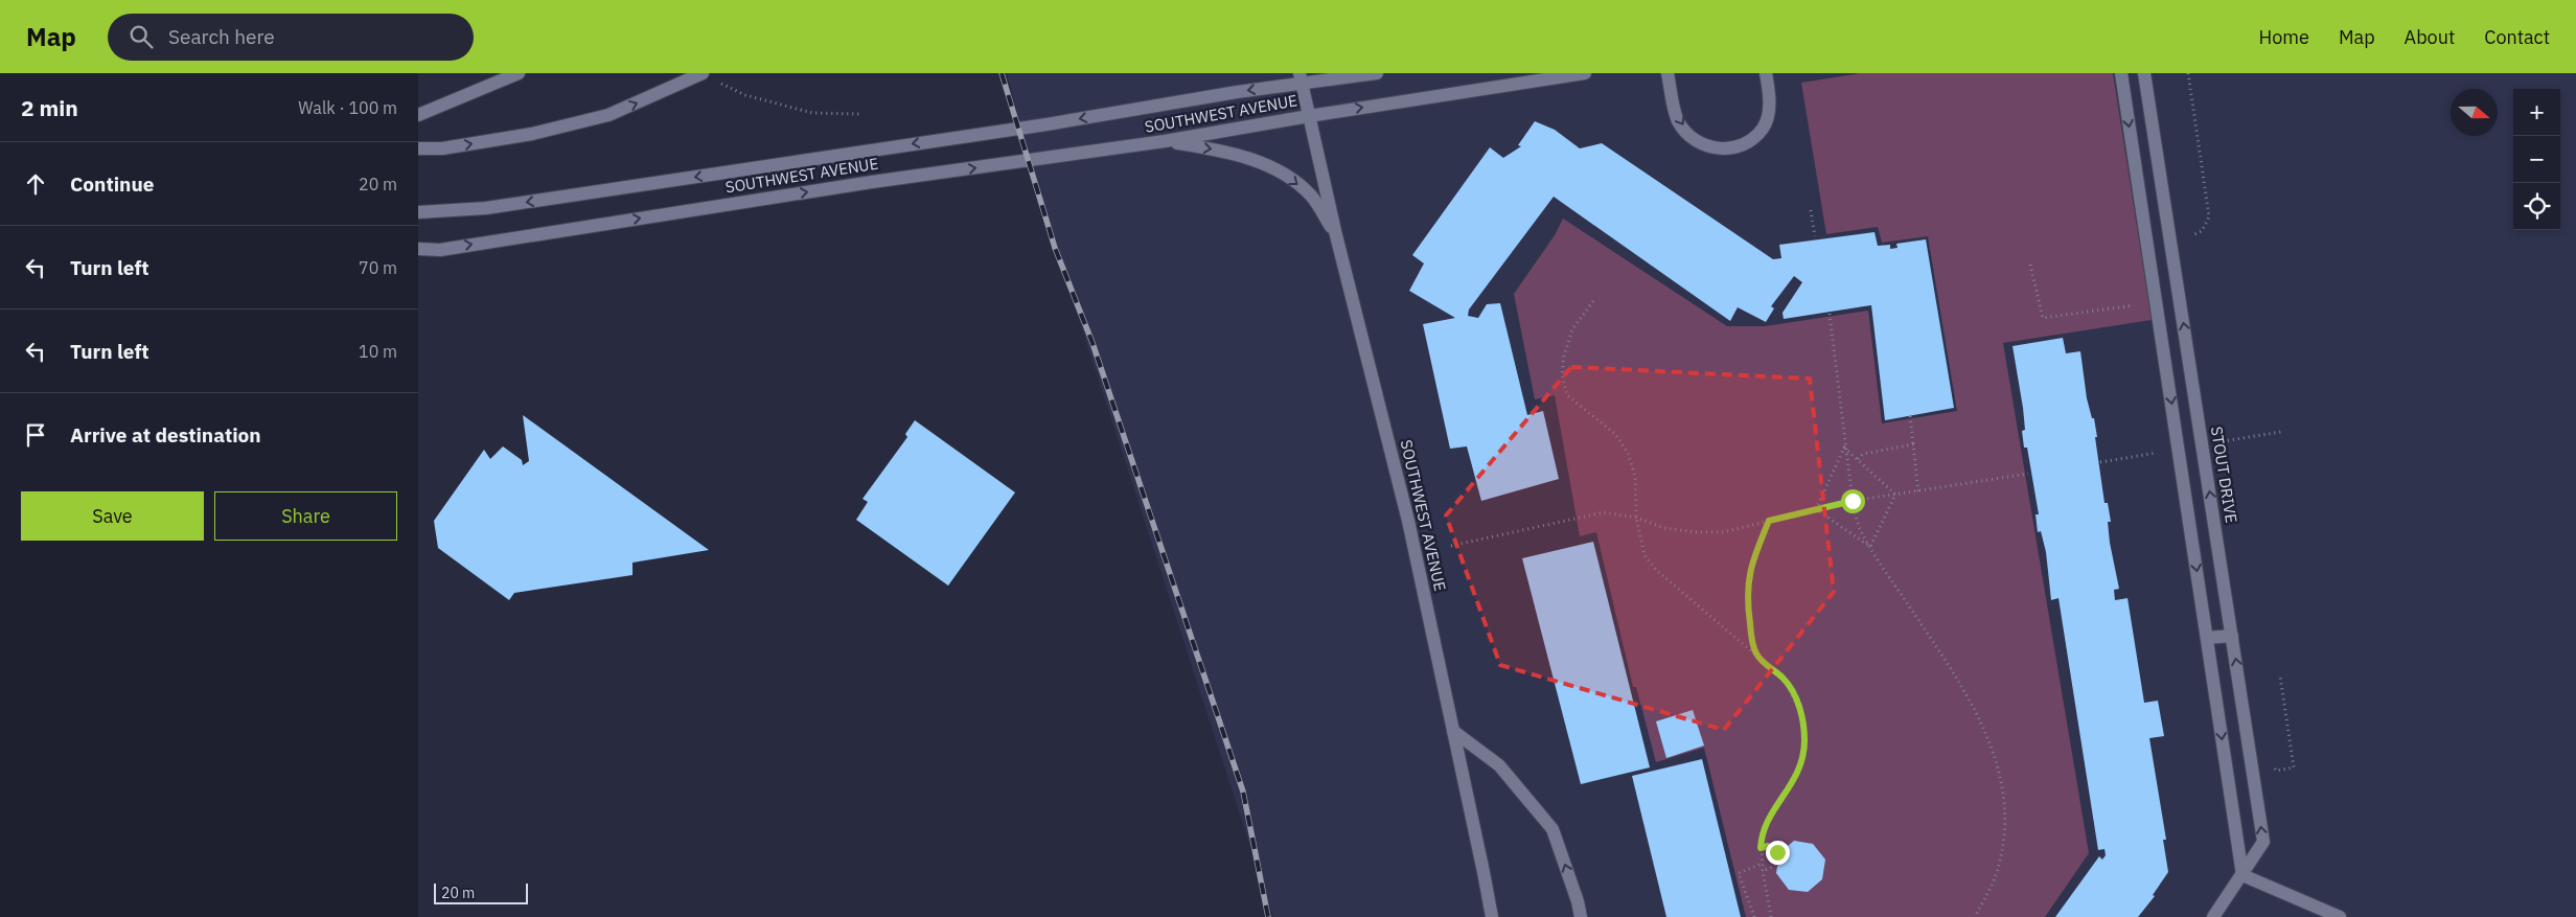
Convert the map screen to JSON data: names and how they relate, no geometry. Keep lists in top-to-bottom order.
{
  "streets": {
    "street": ["SOUTHWEST AVENUE", "STOUT DRIVE"]
  },
  "scale_bar": "20 m",
  "north": "right",
  "page": {
    "header": "Map",
    "search": "Search here",
    "nav": [
      "Home",
      "Map",
      "About",
      "Contact"
    ],
    "heading": ["2 min", "Walk · 100 m"],
    "map_buttons": ["+", "−"],
    "list": [
      ["Continue", "20 m"],
      ["Turn left", "70 m"],
      ["Turn left", "10 m"],
      "Arrive at destination"
    ],
    "buttons": ["Save", "Share"],
    "scale": "20 m"
  }
}
